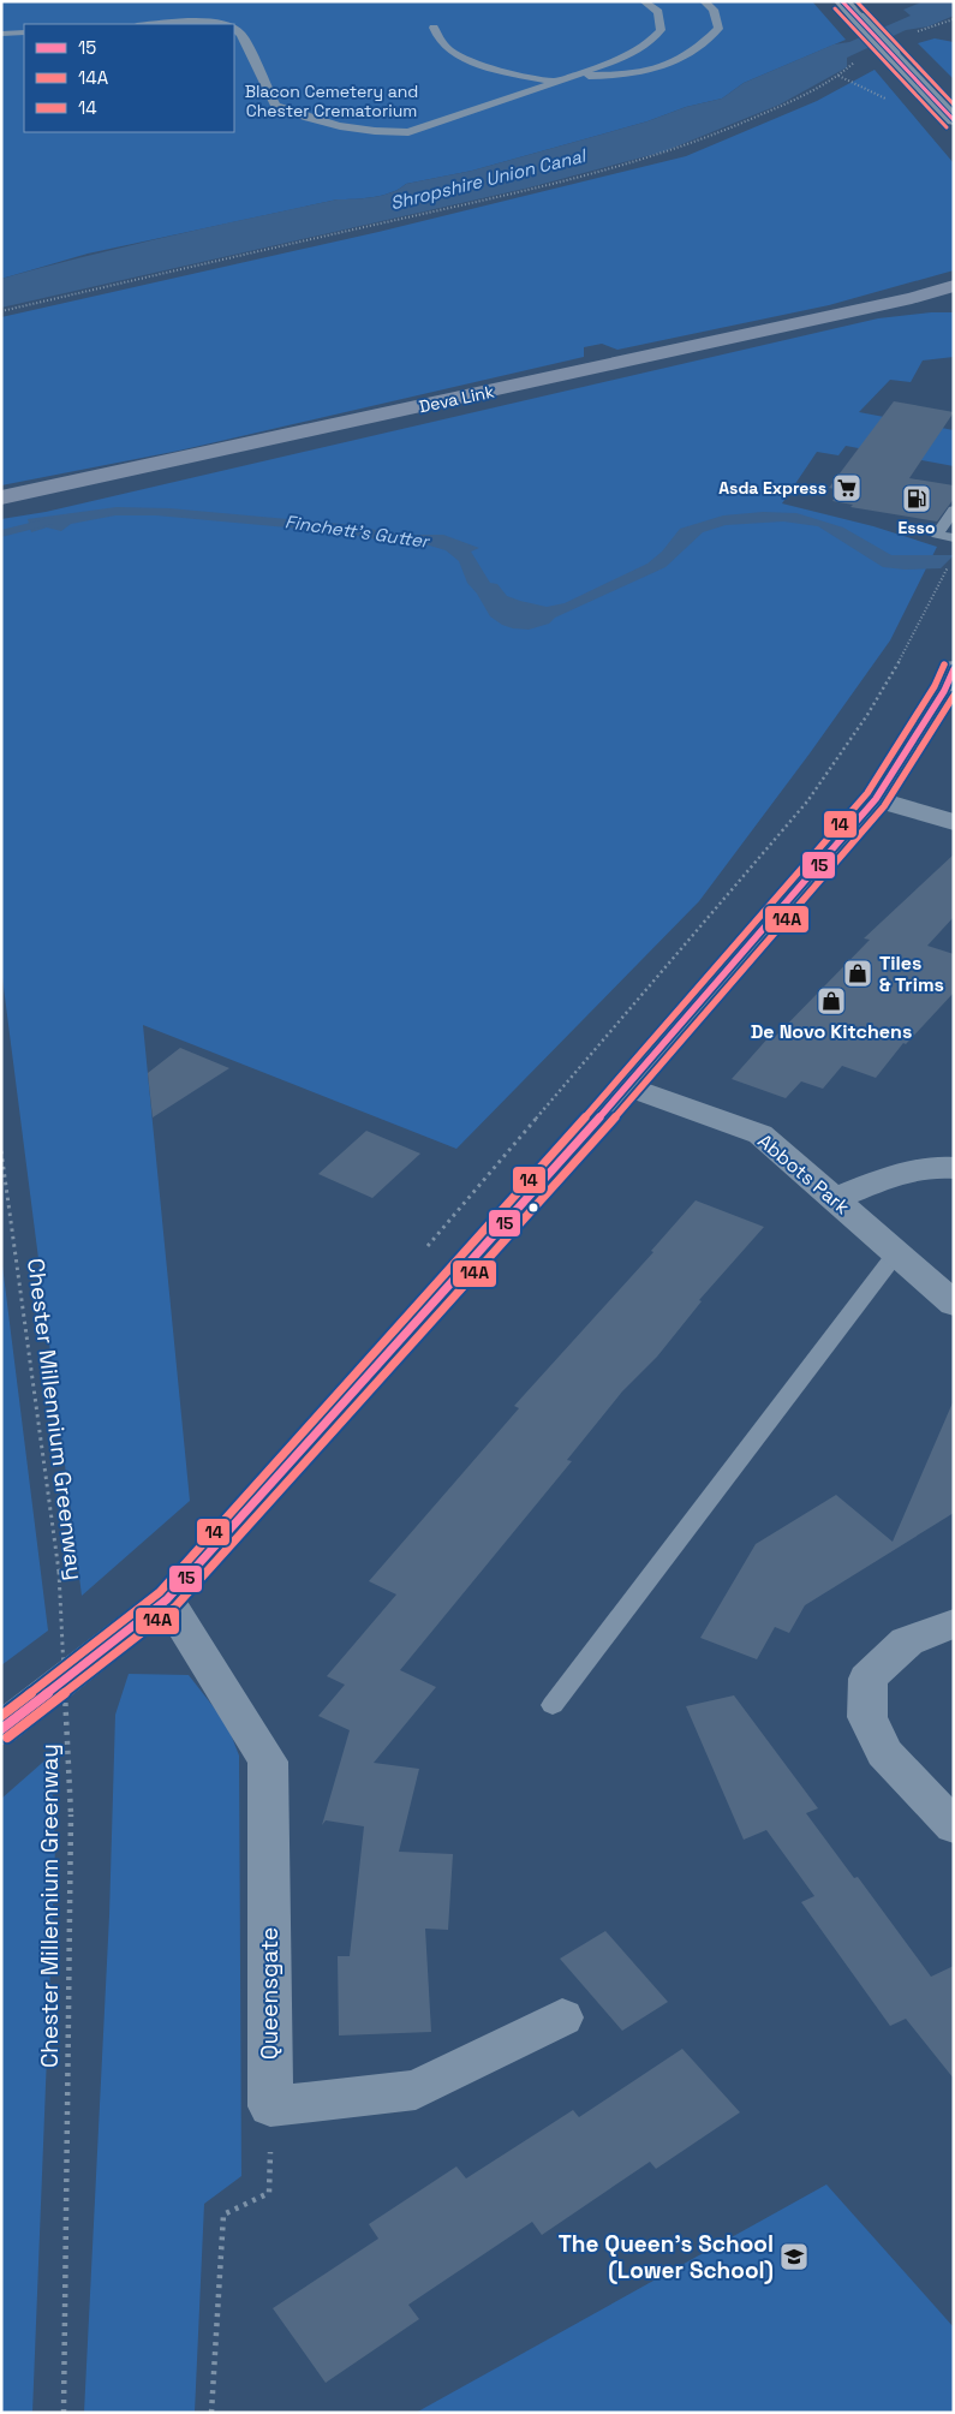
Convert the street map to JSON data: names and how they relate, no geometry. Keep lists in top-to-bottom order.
{
  "streets": {
    "main road": ["Deva Link"],
    "street": ["Abbots Park", "Queensgate"],
    "path": ["Chester Millennium Greenway"]
  },
  "water": ["Shropshire Union Canal", "Finchett's Gutter"],
  "parks": ["Blacon Cemetery and Chester Crematorium"],
  "places": {
    "supermarket": ["Asda Express"],
    "fuel station": ["Esso"],
    "shop": ["Tiles & Trims", "De Novo Kitchens"],
    "school or university": ["The Queen's School (Lower School)"]
  },
  "lines": ["transit line 15", "transit line 14", "transit line 14A"],
  "legend": ["15", "14A", "14"]
}
